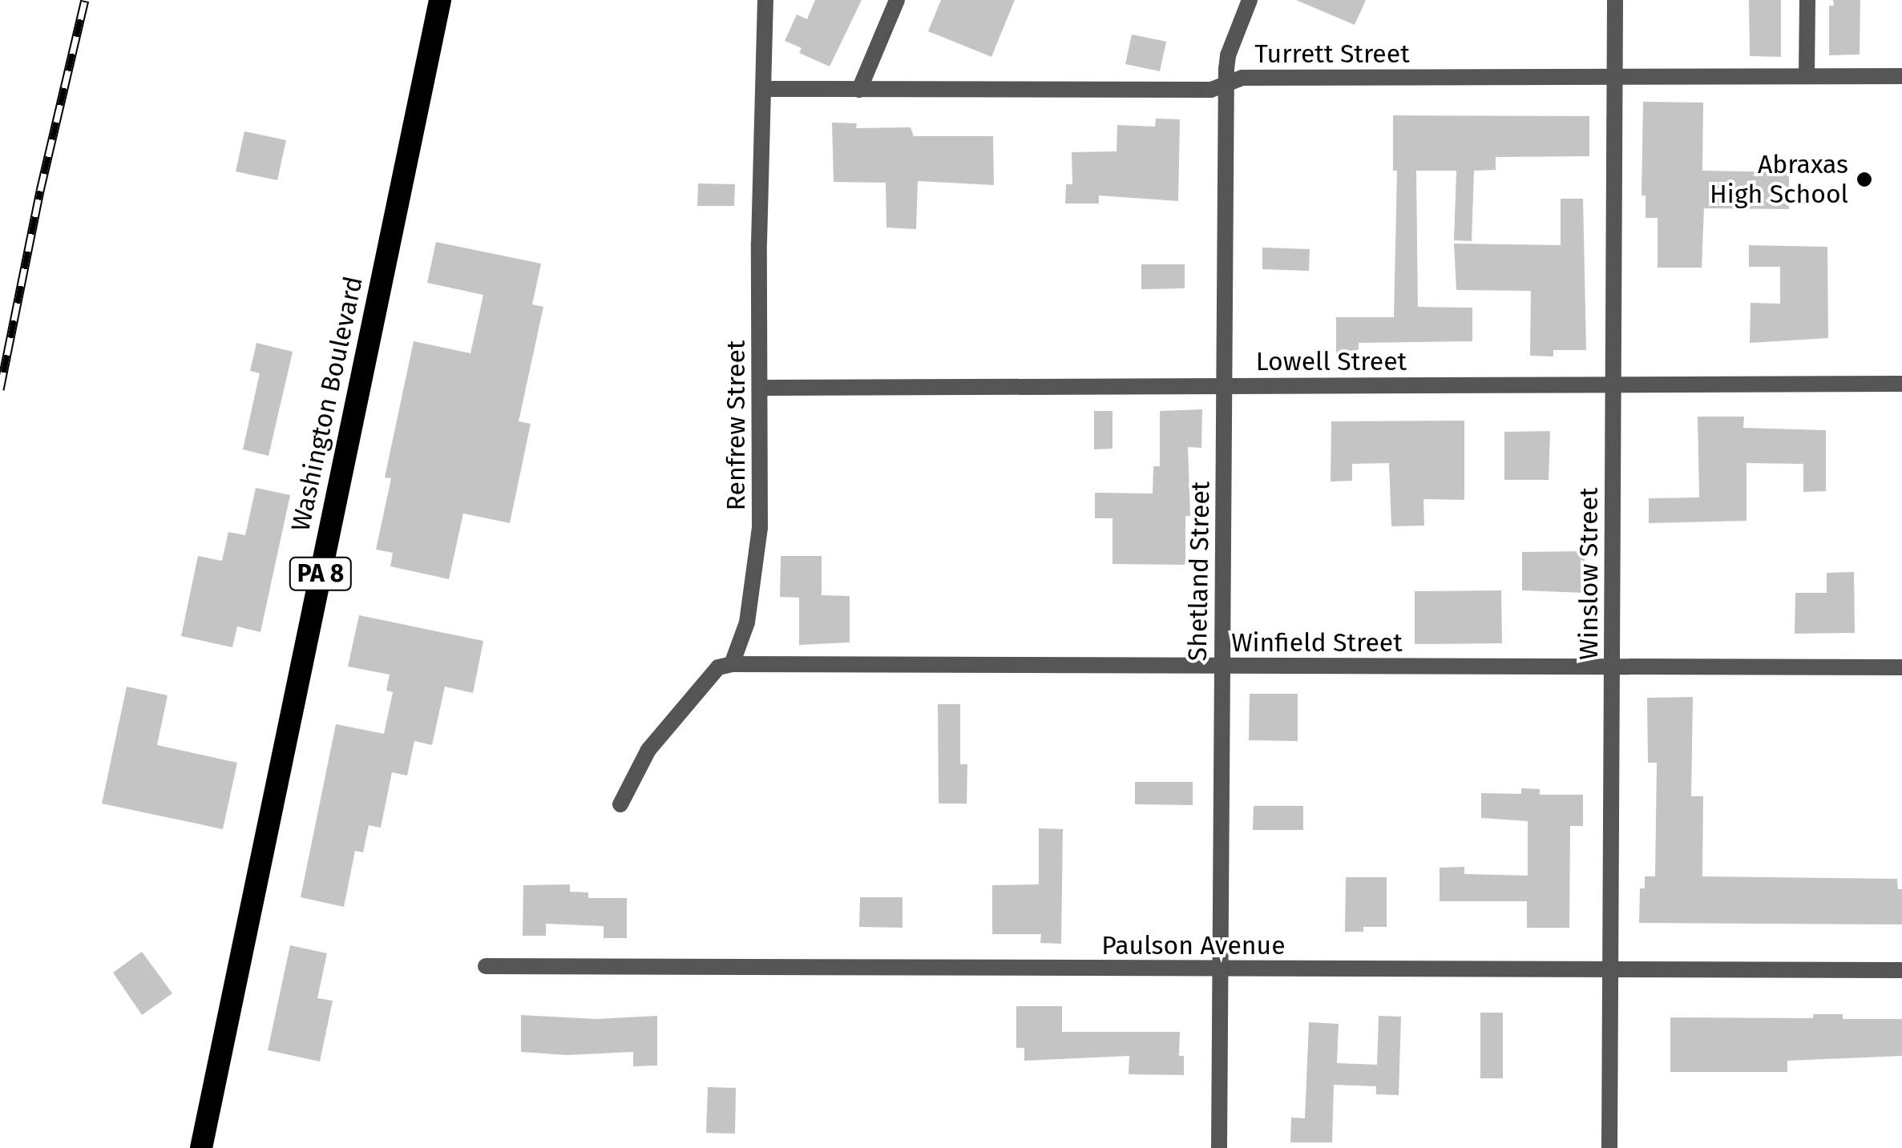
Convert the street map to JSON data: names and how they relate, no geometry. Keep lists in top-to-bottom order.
{
  "streets": {
    "highway": ["Washington Boulevard", "PA 8"],
    "street": [
      "Turrett Street",
      "Lowell Street",
      "Renfrew Street",
      "Shetland Street",
      "Winslow Street",
      "Winfield Street",
      "Paulson Avenue"
    ]
  },
  "crossings": [
    ["Turrett Street", "Renfrew Street"],
    ["Turrett Street", "Shetland Street"],
    ["Turrett Street", "Winslow Street"],
    ["Lowell Street", "Renfrew Street"],
    ["Lowell Street", "Shetland Street"],
    ["Lowell Street", "Winslow Street"],
    ["Renfrew Street", "Winfield Street"],
    ["Shetland Street", "Winfield Street"],
    ["Shetland Street", "Paulson Avenue"],
    ["Winslow Street", "Winfield Street"],
    ["Winslow Street", "Paulson Avenue"]
  ],
  "places": ["Abraxas High School"]
}
